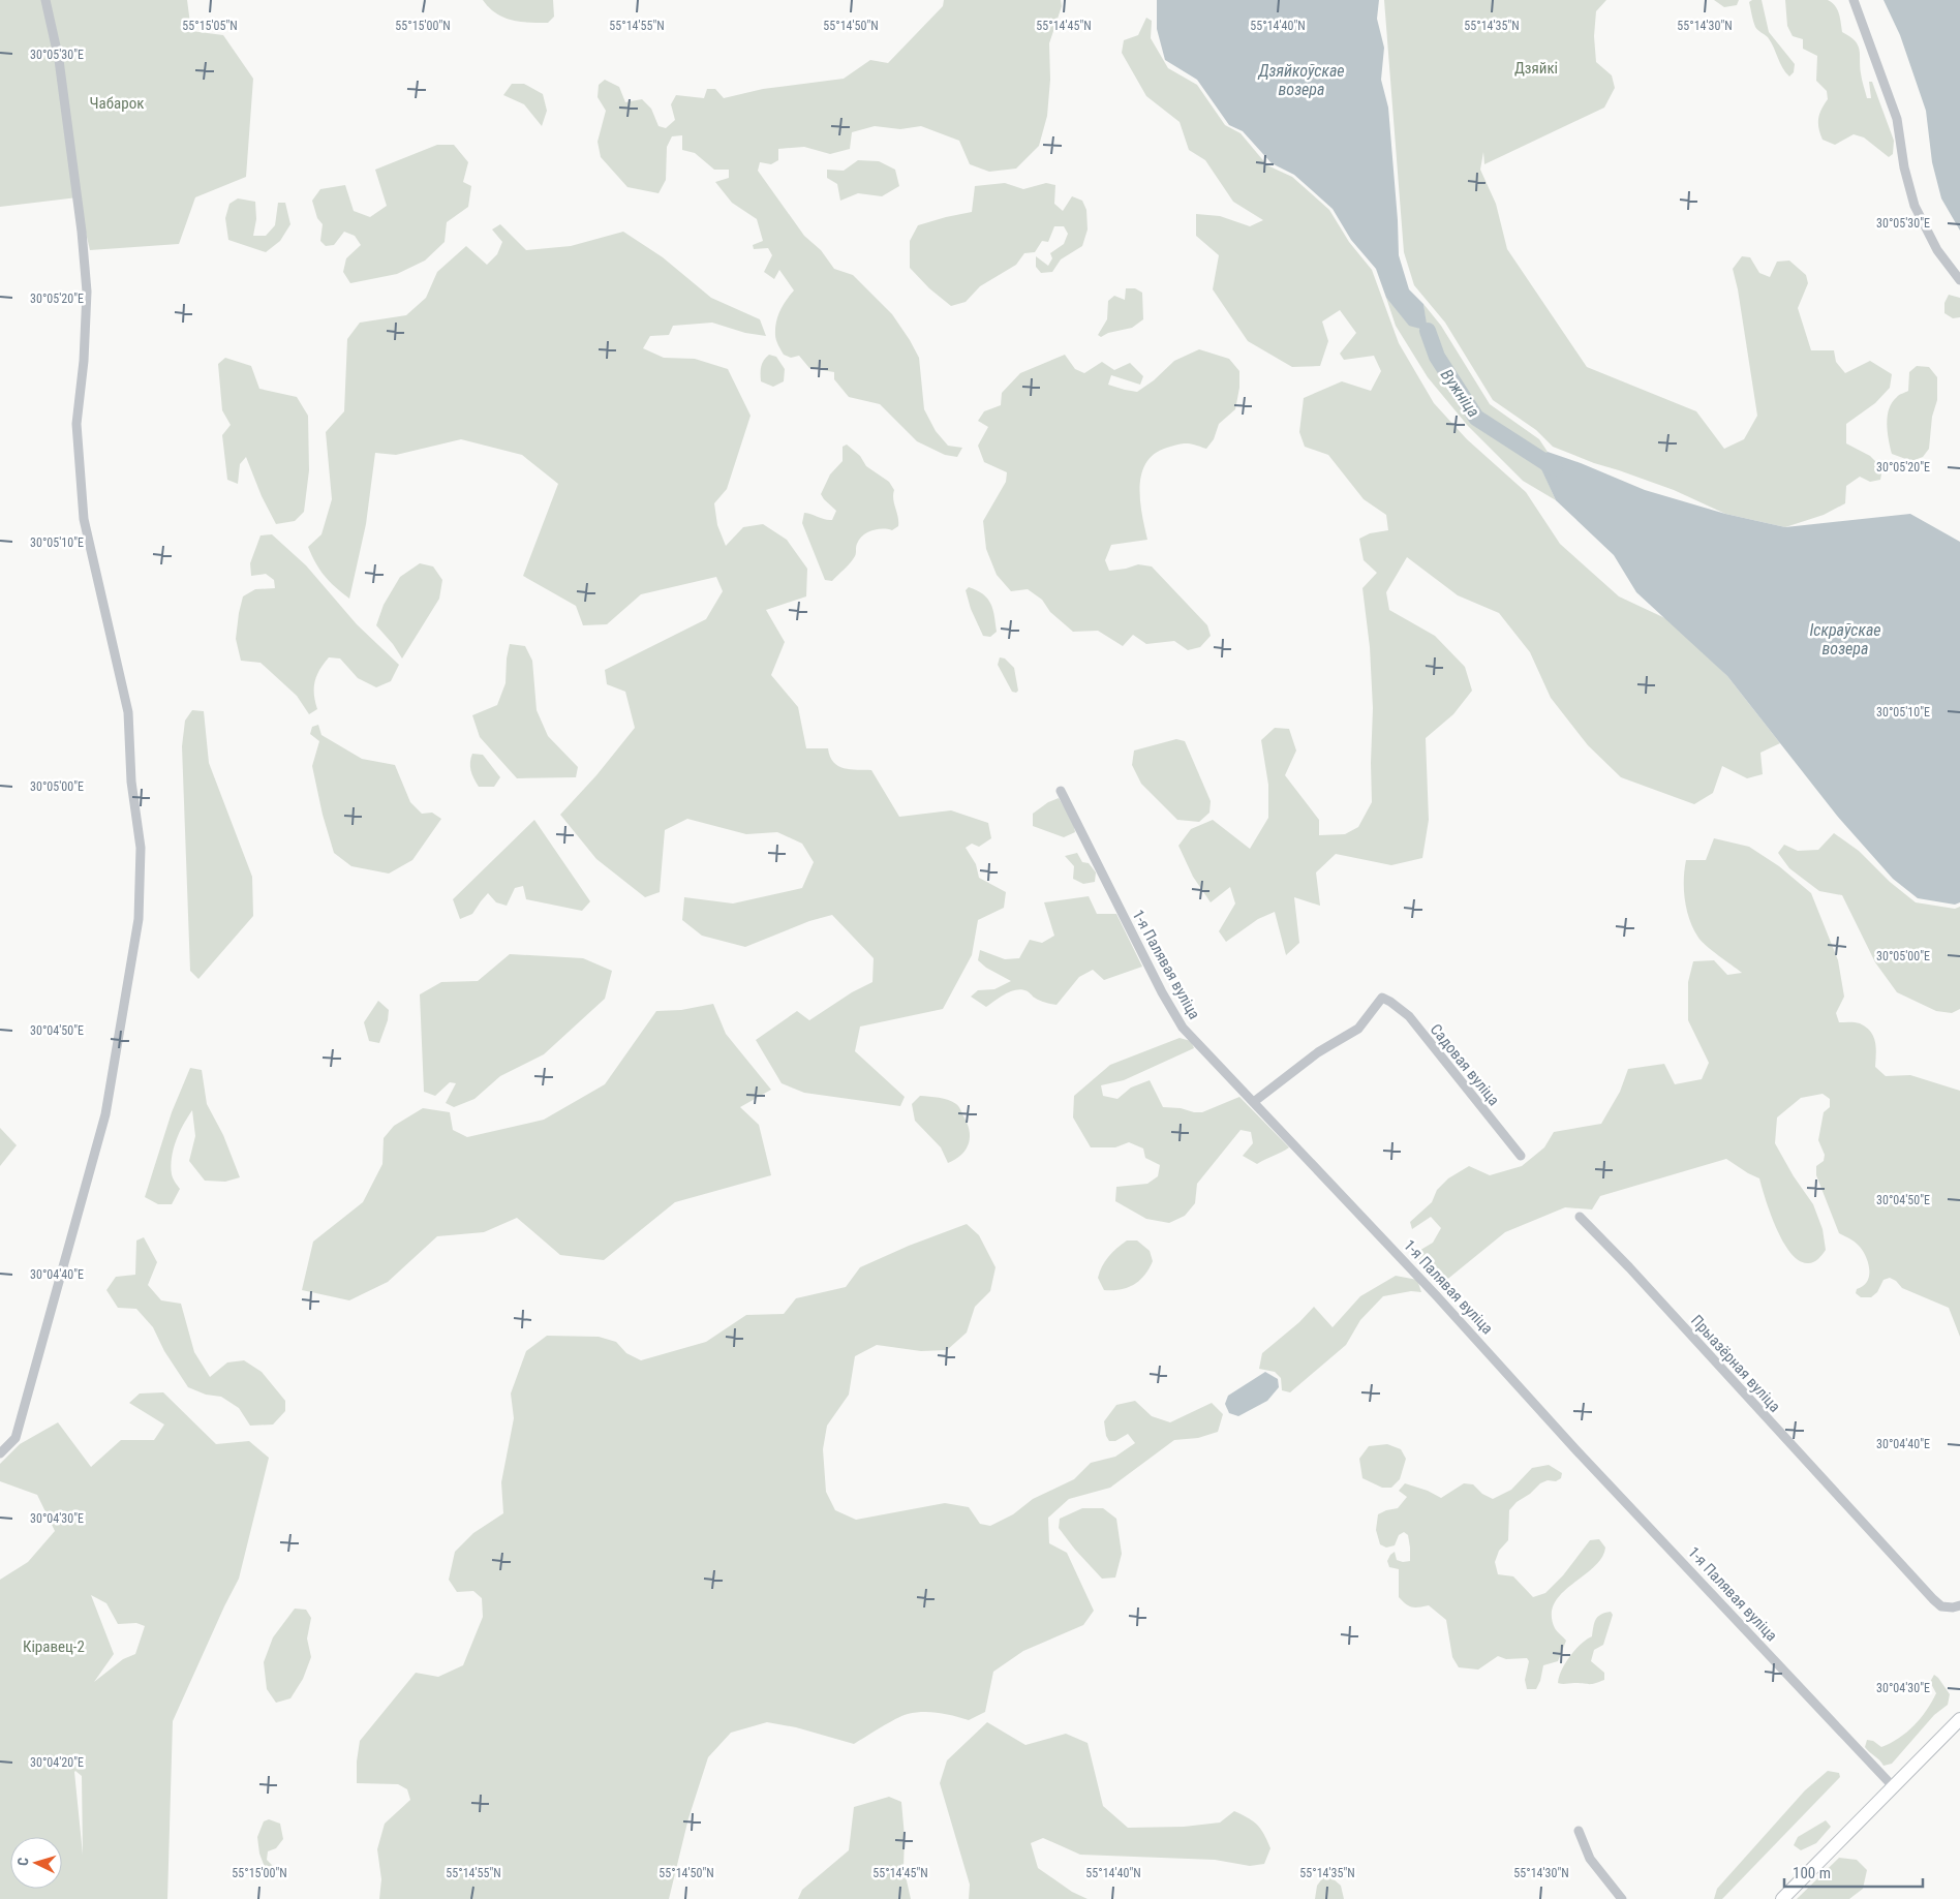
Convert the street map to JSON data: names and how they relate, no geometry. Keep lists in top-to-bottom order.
{
  "streets": {
    "street": ["1-я Палявая вуліца", "Садовая вуліца", "Прыазёрная вуліца"]
  },
  "crossings": [
    ["1-я Палявая вуліца", "Садовая вуліца"]
  ],
  "water": ["Дзяйкоўскае возера", "Вужніца", "Іскраўскае возера"],
  "parks": ["Дзяйкі", "Чабарок", "Кіравец-2"],
  "scale_bar": "100 m",
  "north": "left",
  "coordinates": [
    "55°15'05\"N",
    "55°15'00\"N",
    "55°14'55\"N",
    "55°14'50\"N",
    "55°14'45\"N",
    "55°14'40\"N",
    "55°14'35\"N",
    "55°14'30\"N",
    "30°05'30\"E",
    "30°05'20\"E",
    "30°05'10\"E",
    "30°05'00\"E",
    "30°04'50\"E",
    "30°04'40\"E",
    "30°04'30\"E",
    "30°04'20\"E"
  ]
}
